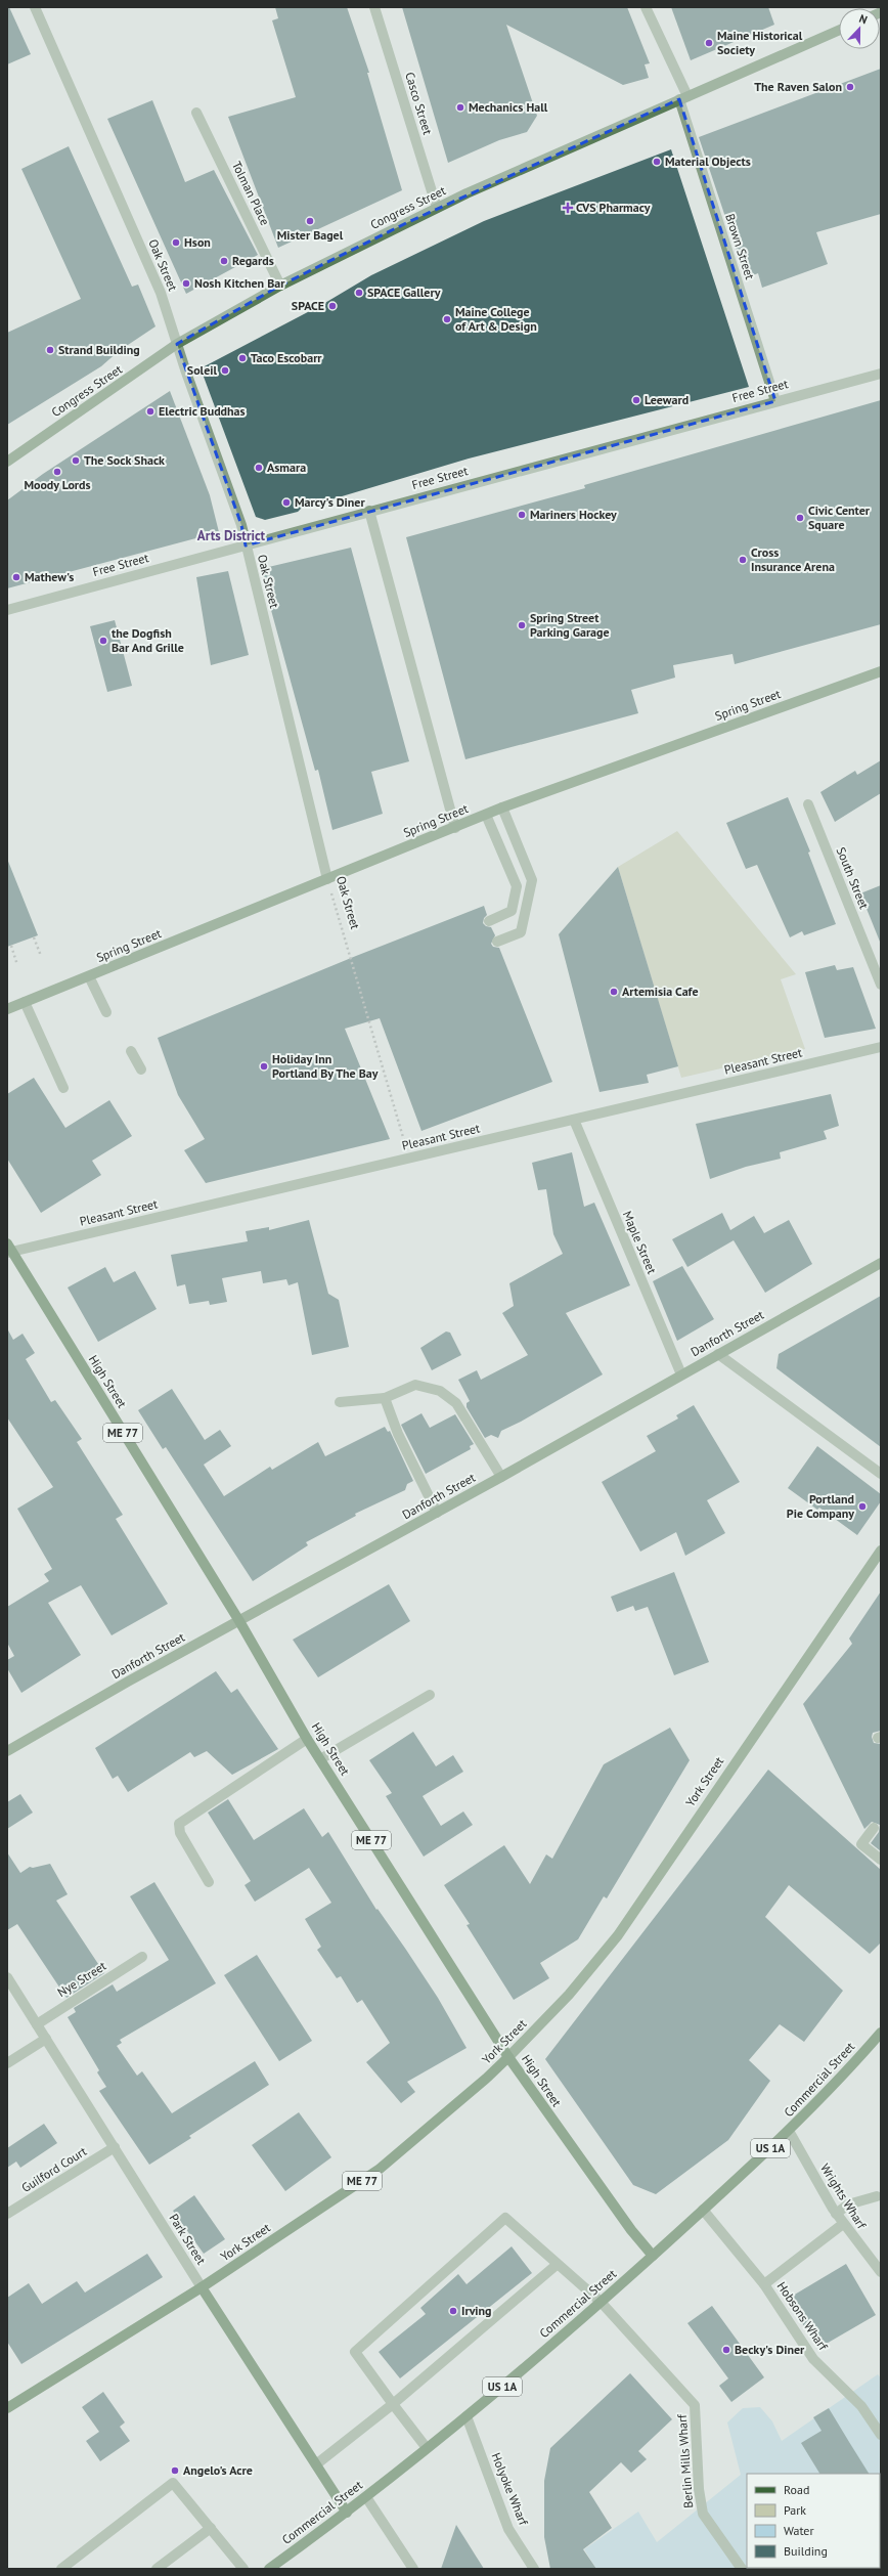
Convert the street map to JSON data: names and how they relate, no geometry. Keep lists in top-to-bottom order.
{
  "streets": {
    "main road": [
      "High Street",
      "ME 77",
      "York Street",
      "Commercial Street",
      "US 1A",
      "Park Street"
    ],
    "street": [
      "Casco Street",
      "Tolman Place",
      "Congress Street",
      "Brown Street",
      "Oak Street",
      "Free Street",
      "Spring Street",
      "South Street",
      "Pleasant Street",
      "Maple Street",
      "Danforth Street",
      "Nye Street",
      "Guilford Court",
      "Wrights Wharf",
      "Hobsons Wharf",
      "Berlin Mills Wharf",
      "Holyoke Wharf"
    ]
  },
  "crossings": [
    ["Casco Street", "Congress Street"],
    ["Tolman Place", "Congress Street"],
    ["Congress Street", "Brown Street"],
    ["Congress Street", "Oak Street"],
    ["Brown Street", "Free Street"],
    ["Oak Street", "Free Street"],
    ["Oak Street", "Spring Street"],
    ["Oak Street", "Pleasant Street"],
    ["Pleasant Street", "Maple Street"],
    ["Pleasant Street", "High Street"],
    ["Maple Street", "Danforth Street"],
    ["Danforth Street", "High Street"],
    ["High Street", "York Street"],
    ["High Street", "Commercial Street"],
    ["York Street", "Park Street"],
    ["Nye Street", "Park Street"],
    ["Commercial Street", "Wrights Wharf"],
    ["Commercial Street", "Park Street"],
    ["Commercial Street", "Hobsons Wharf"],
    ["Commercial Street", "Berlin Mills Wharf"],
    ["Commercial Street", "Holyoke Wharf"],
    ["Guilford Court", "Park Street"]
  ],
  "districts": ["Arts District"],
  "places": {
    "other": [
      "Maine Historical Society",
      "The Raven Salon",
      "Mechanics Hall",
      "Material Objects",
      "Mister Bagel",
      "Hson",
      "Regards",
      "Nosh Kitchen Bar",
      "SPACE Gallery",
      "SPACE",
      "Maine College of Art & Design",
      "Strand Building",
      "Taco Escobarr",
      "Soleil",
      "Leeward",
      "Electric Buddhas",
      "The Sock Shack",
      "Asmara",
      "Moody Lords",
      "Marcy's Diner",
      "Mariners Hockey",
      "Civic Center Square",
      "Cross Insurance Arena",
      "Mathew's",
      "Spring Street Parking Garage",
      "the Dogfish Bar And Grille",
      "Artemisia Cafe",
      "Holiday Inn Portland By The Bay",
      "Portland Pie Company",
      "Irving",
      "Becky's Diner",
      "Angelo's Acre"
    ],
    "health": ["CVS Pharmacy"]
  },
  "legend": [
    "Road",
    "Park",
    "Water",
    "Building"
  ],
  "north": "top"
}
